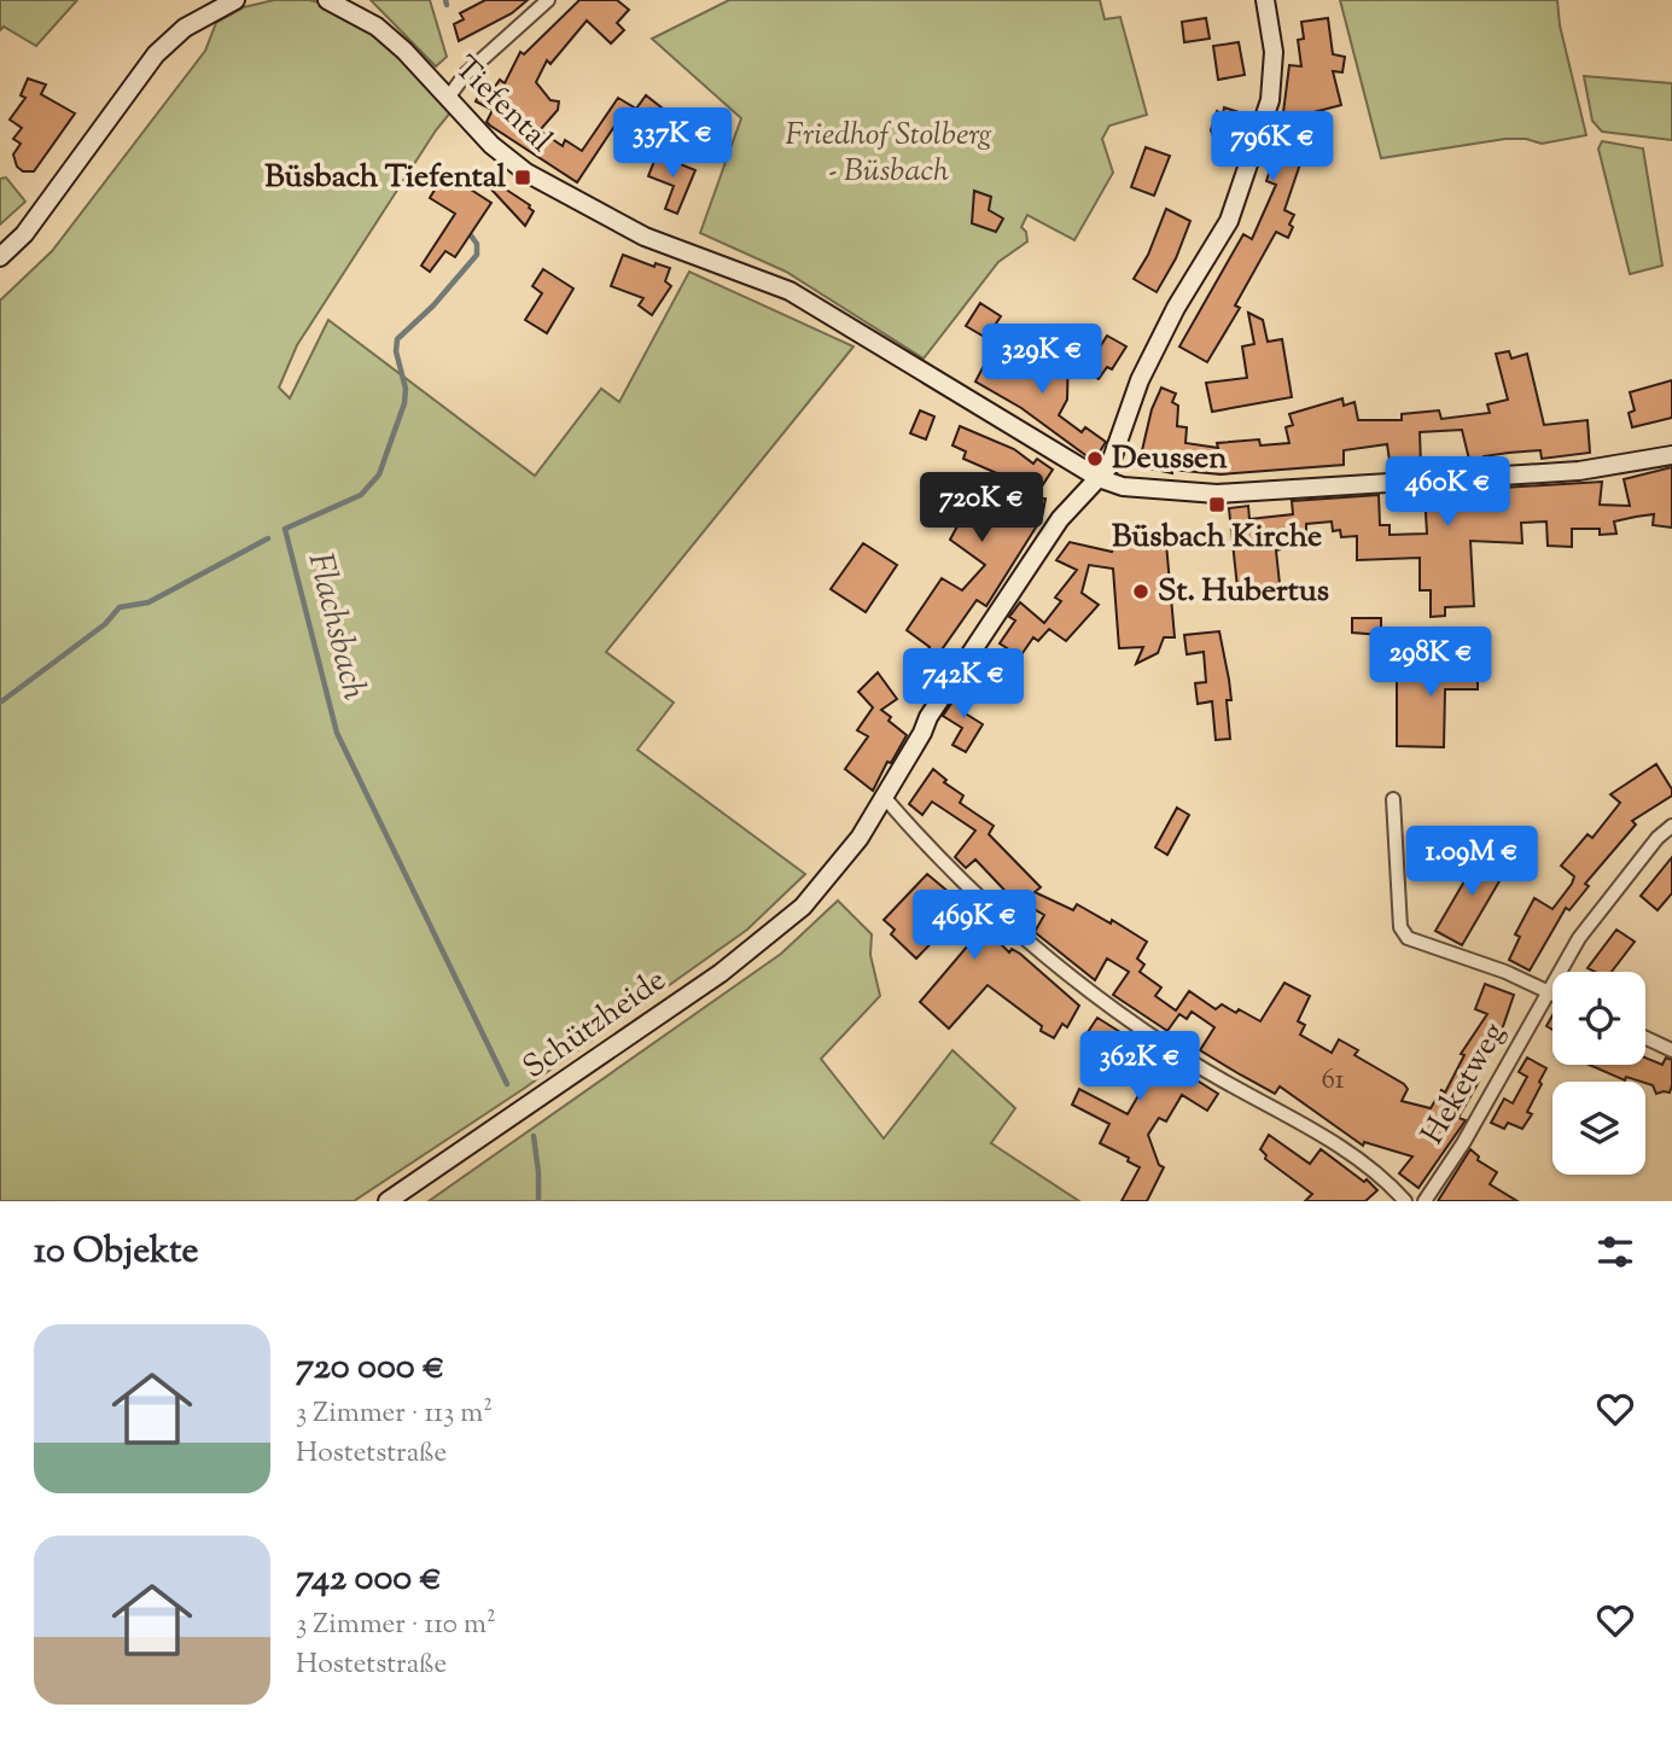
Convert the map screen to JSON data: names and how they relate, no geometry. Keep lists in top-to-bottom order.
{
  "streets": {
    "street": ["Tiefental", "Schützheide", "Heketweg"]
  },
  "crossings": [
    ["Tiefental", "Schützheide"]
  ],
  "water": ["Flachsbach"],
  "parks": ["Friedhof Stolberg - Büsbach"],
  "places": {
    "transit": ["Büsbach Tiefental", "Büsbach Kirche"],
    "other": ["Deussen", "St. Hubertus"]
  },
  "house_numbers": ["61"],
  "page": {
    "price": [
      "337K €",
      "796K €",
      "329K €",
      "460K €",
      "720K €",
      "298K €",
      "742K €",
      "1.09M €",
      "469K €",
      "362K €"
    ],
    "heading": "10 Objekte",
    "list": [
      {
        "name": "720 000 €",
        "note": "3 Zimmer · 113 m² · Hostetstraße"
      },
      {
        "name": "742 000 €",
        "note": "3 Zimmer · 110 m² · Hostetstraße"
      }
    ]
  }
}
